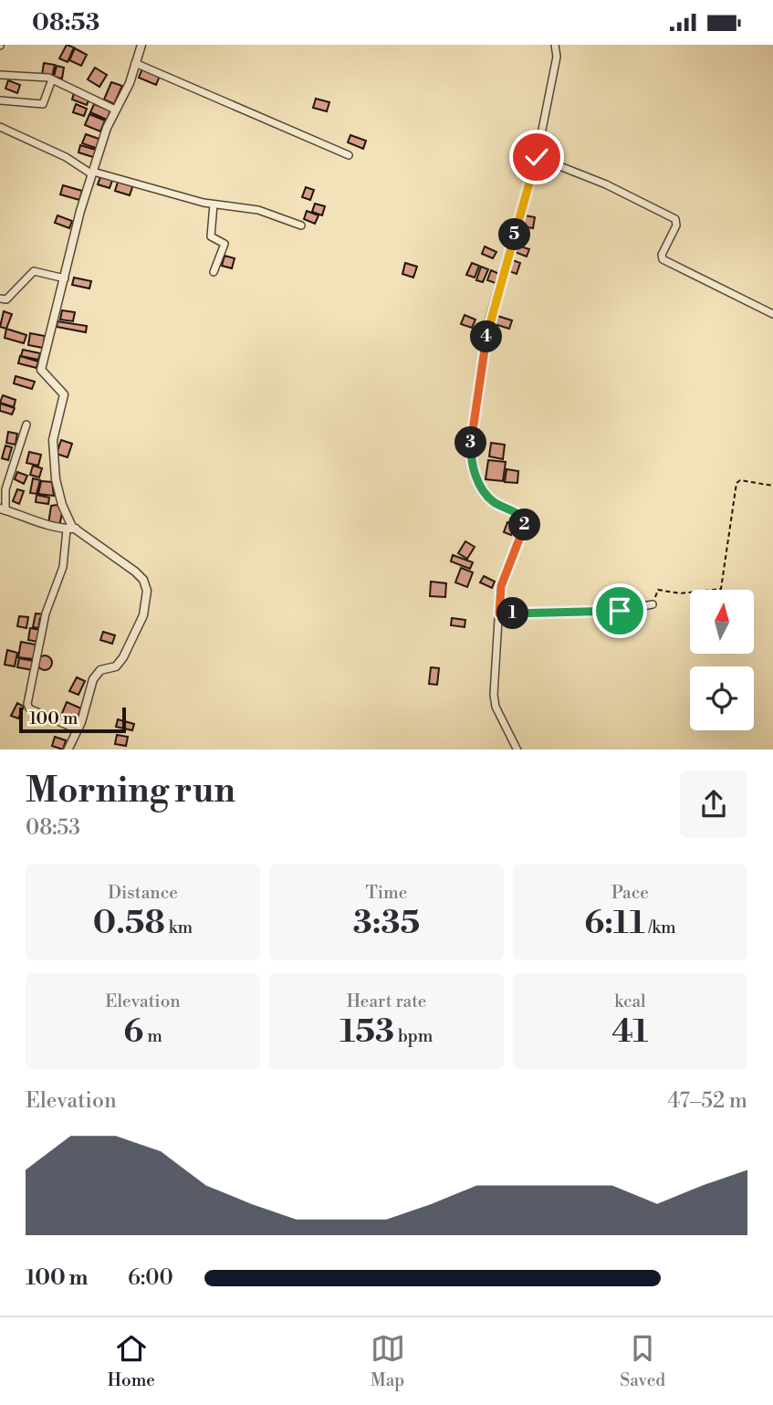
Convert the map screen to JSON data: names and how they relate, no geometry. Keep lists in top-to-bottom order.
{
  "scale_bar": "100 m",
  "north": "top",
  "page": {
    "status": "08:53",
    "pins": [
      "5",
      "4",
      "3",
      "2",
      "1"
    ],
    "scale": "100 m",
    "heading": ["Morning run", "08:53"],
    "stats": [
      ["Distance", "0.58 km"],
      ["Time", "3:35"],
      ["Pace", "6:11 /km"],
      ["Elevation", "6 m"],
      ["Heart rate", "153 bpm"],
      ["kcal", "41"]
    ],
    "chart": ["Elevation", "47–52 m"],
    "list": [
      {
        "name": "100 m",
        "note": "6:00"
      }
    ],
    "tabs": ["Home", "Map", "Saved"]
  }
}
